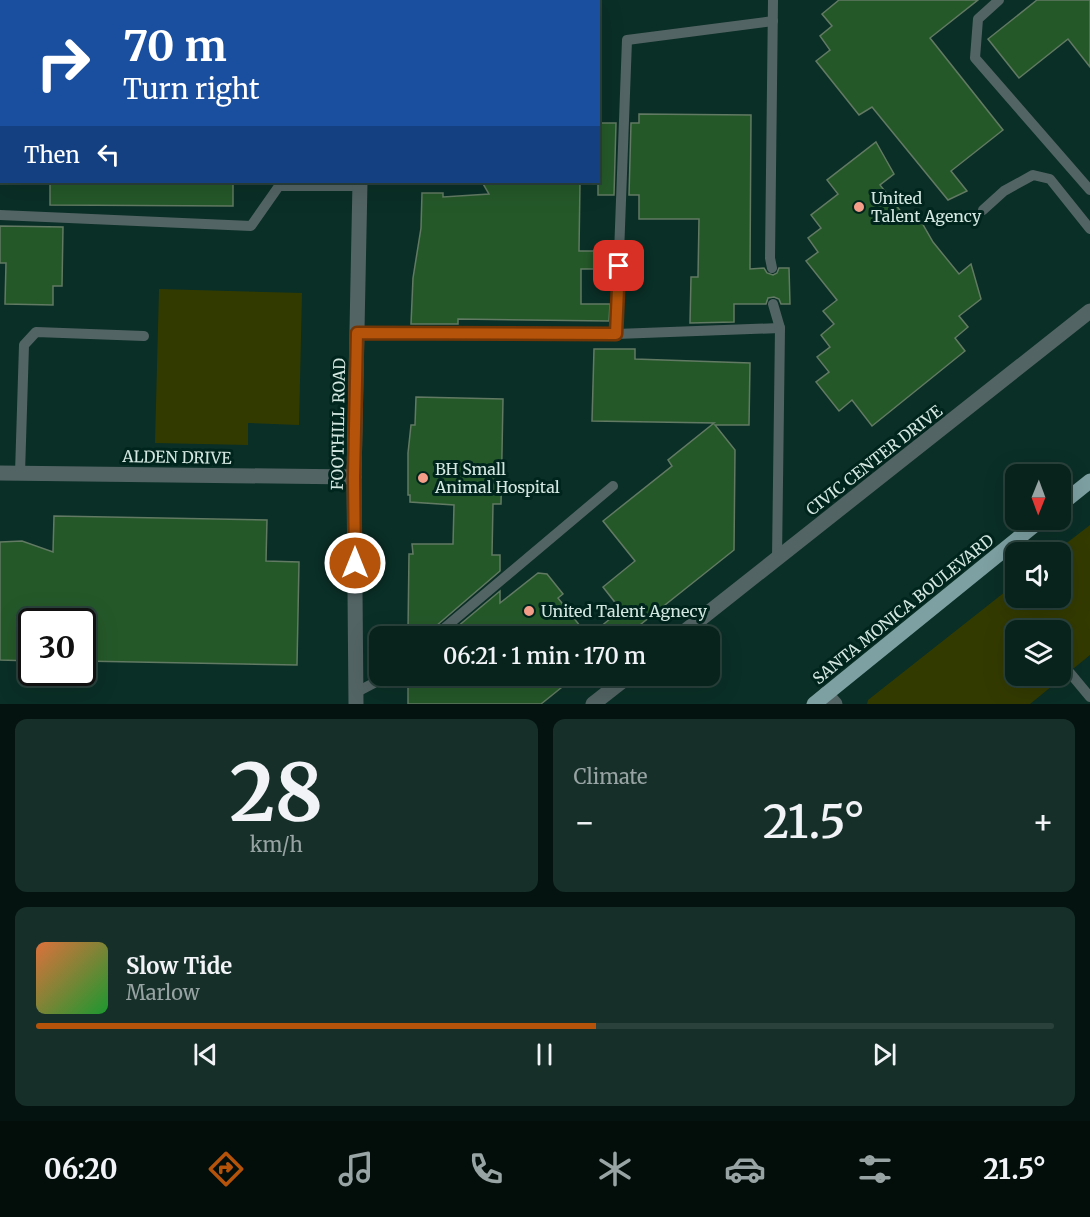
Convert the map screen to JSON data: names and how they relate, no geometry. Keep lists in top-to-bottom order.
{
  "streets": {
    "main road": ["SANTA MONICA BOULEVARD"],
    "street": ["FOOTHILL ROAD", "ALDEN DRIVE", "CIVIC CENTER DRIVE"]
  },
  "crossings": [
    ["FOOTHILL ROAD", "ALDEN DRIVE"]
  ],
  "places": ["United Talent Agency", "BH Small Animal Hospital", "United Talent Agnecy"],
  "north": "bottom",
  "page": {
    "turn": ["70 m", "Turn right"],
    "then": "Then",
    "limit": "30",
    "trip": "06:21 · 1 min · 170 m",
    "tile": [
      ["28", "km/h"],
      "Climate"
    ],
    "heat": ["−", "21.5°", "+"],
    "song": ["Slow Tide", "Marlow"],
    "tabs": ["06:20", "21.5°"]
  }
}
